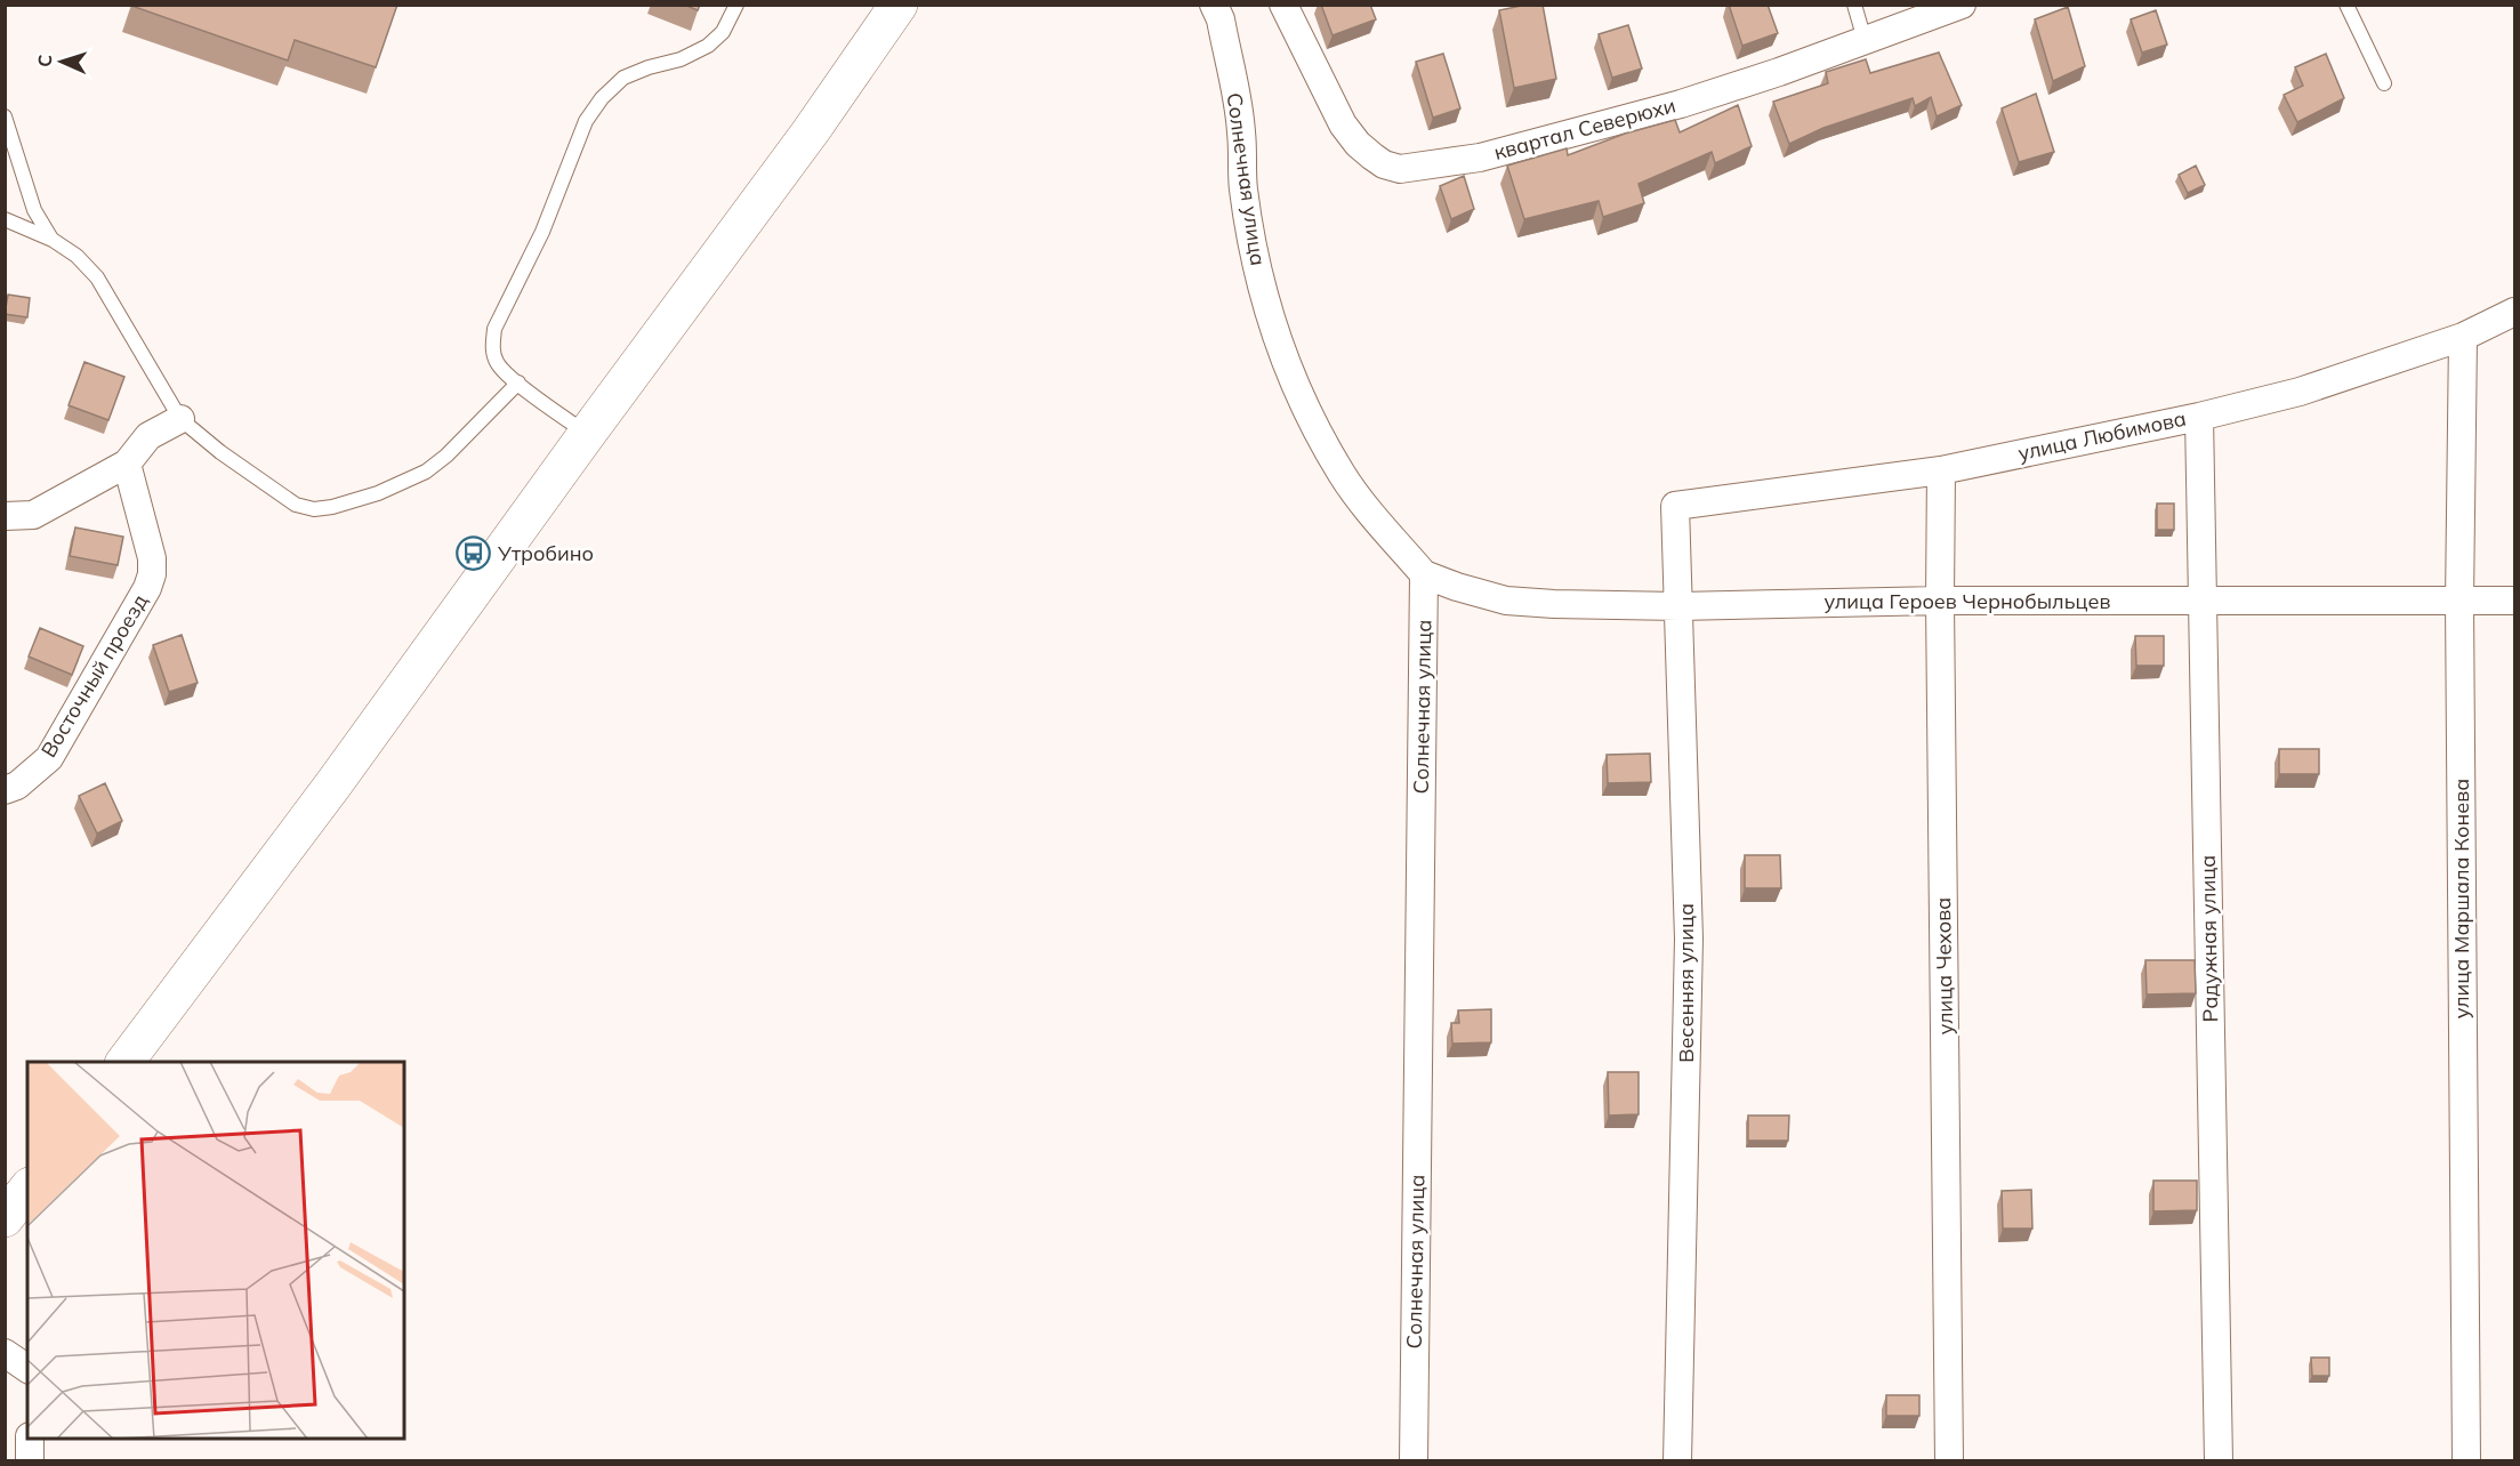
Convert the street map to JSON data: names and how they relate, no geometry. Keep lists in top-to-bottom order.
{
  "streets": {
    "street": [
      "квартал Северюхи",
      "Солнечная улица",
      "улица Любимова",
      "улица Героев Чернобыльцев",
      "Восточный проезд",
      "улица Маршала Конева",
      "Радужная улица",
      "улица Чехова",
      "Весенняя улица"
    ]
  },
  "crossings": [
    ["Солнечная улица", "улица Героев Чернобыльцев"],
    ["улица Любимова", "улица Маршала Конева"],
    ["улица Любимова", "Радужная улица"],
    ["улица Любимова", "улица Чехова"],
    ["улица Любимова", "Весенняя улица"],
    ["улица Героев Чернобыльцев", "улица Маршала Конева"],
    ["улица Героев Чернобыльцев", "Радужная улица"],
    ["улица Героев Чернобыльцев", "улица Чехова"],
    ["улица Героев Чернобыльцев", "Весенняя улица"]
  ],
  "places": {
    "bus stop": ["Утробино"]
  },
  "north": "left"
}
